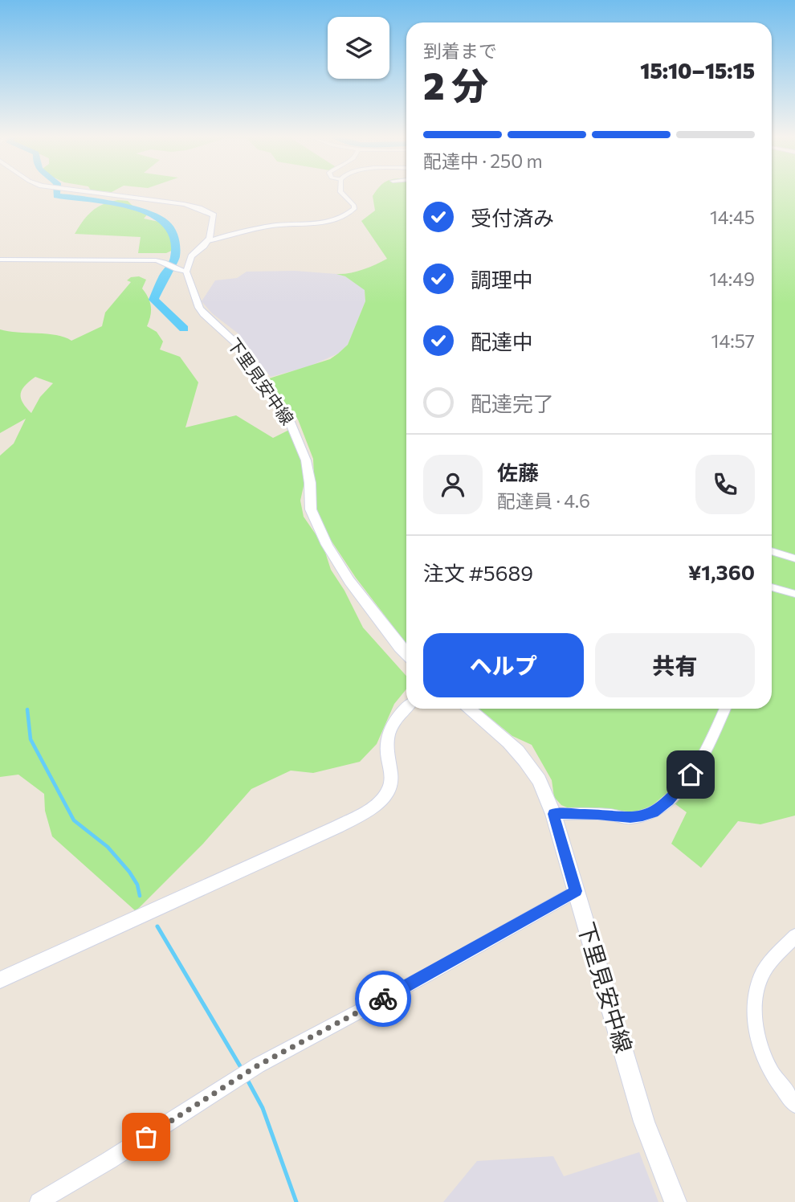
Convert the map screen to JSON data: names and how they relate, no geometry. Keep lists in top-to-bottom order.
{
  "streets": {
    "main road": ["下里見安中線"]
  },
  "page": {
    "heading": ["2 分", "到着まで", "15:10–15:15"],
    "panel": [
      "佐藤",
      "配達員 · 4.6",
      "注文 #5689",
      "¥1,360"
    ],
    "bar": "配達中 · 250 m",
    "list": [
      ["受付済み", "14:45"],
      ["調理中", "14:49"],
      ["配達中", "14:57"],
      "配達完了"
    ],
    "buttons": ["ヘルプ", "共有"]
  }
}
